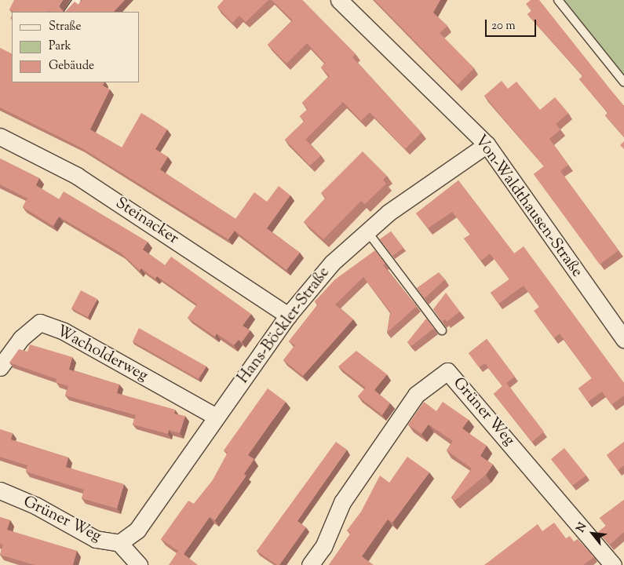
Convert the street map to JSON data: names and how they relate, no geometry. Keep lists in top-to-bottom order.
{
  "streets": {
    "street": [
      "Von-Waldthausen-Straße",
      "Steinacker",
      "Hans-Böckler-Straße",
      "Wacholderweg",
      "Grüner Weg"
    ]
  },
  "crossings": [
    ["Von-Waldthausen-Straße", "Hans-Böckler-Straße"],
    ["Steinacker", "Hans-Böckler-Straße"],
    ["Hans-Böckler-Straße", "Wacholderweg"],
    ["Hans-Böckler-Straße", "Grüner Weg"]
  ],
  "legend": ["Straße", "Park", "Gebäude"],
  "scale_bar": "20 m",
  "north": "top left"
}
